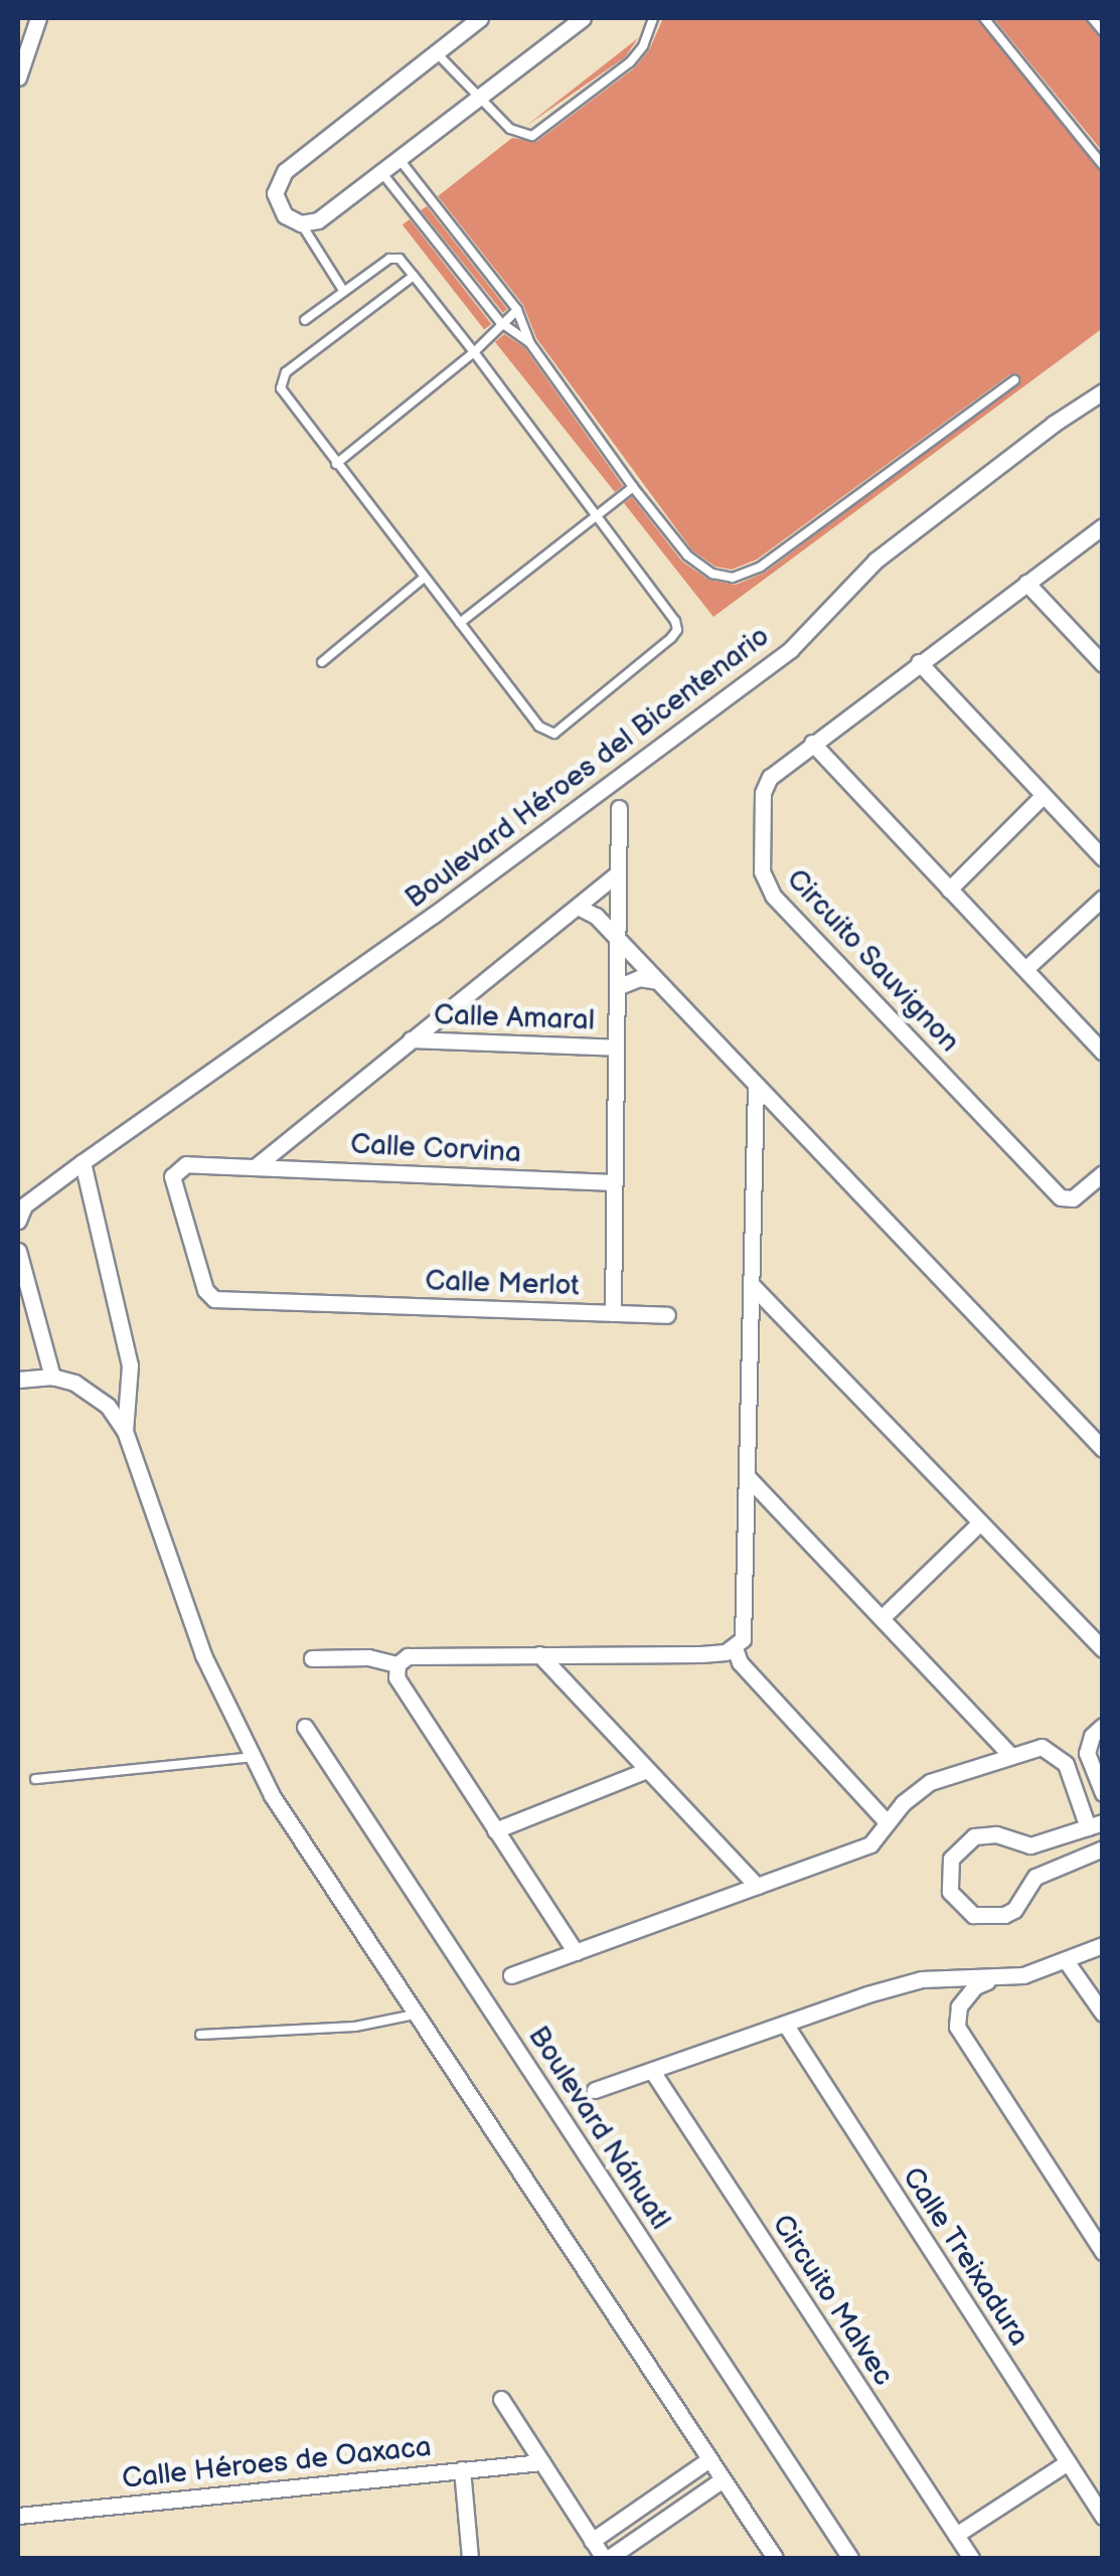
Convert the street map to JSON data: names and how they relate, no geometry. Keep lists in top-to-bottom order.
{
  "streets": {
    "street": [
      "Boulevard Héroes del Bicentenario",
      "Circuito Sauvignon",
      "Calle Amaral",
      "Calle Corvina",
      "Calle Merlot",
      "Boulevard Náhuatl",
      "Calle Treixadura",
      "Circuito Malvec",
      "Calle Héroes de Oaxaca"
    ]
  },
  "crossings": [
    ["Calle Amaral", "Calle Merlot"],
    ["Calle Corvina", "Calle Merlot"]
  ]
}
